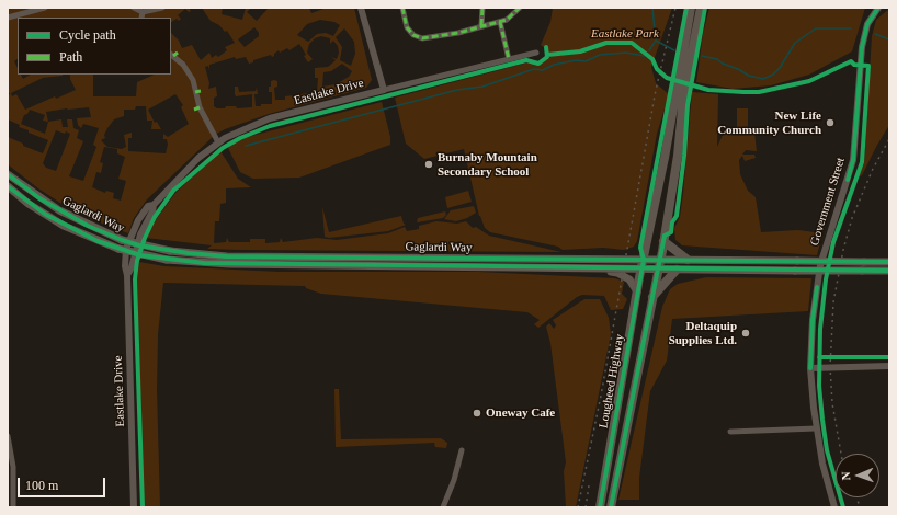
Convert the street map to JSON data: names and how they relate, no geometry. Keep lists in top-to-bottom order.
{
  "streets": {
    "main road": ["Gaglardi Way", "Lougheed Highway"],
    "street": ["Eastlake Drive", "Government Street"]
  },
  "crossings": [
    ["Gaglardi Way", "Lougheed Highway"]
  ],
  "parks": ["Eastlake Park"],
  "places": [
    "New Life Community Church",
    "Burnaby Mountain Secondary School",
    "Deltaquip Supplies Ltd.",
    "Oneway Cafe"
  ],
  "legend": ["Cycle path", "Path"],
  "scale_bar": "100 m",
  "north": "left"
}
